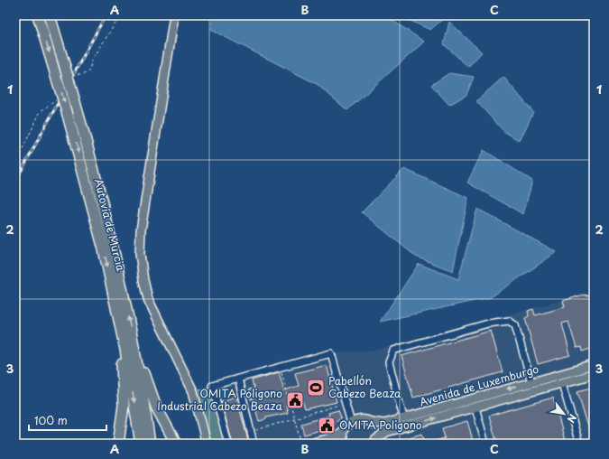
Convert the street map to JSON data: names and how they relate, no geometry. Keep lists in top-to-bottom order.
{
  "streets": {
    "highway": ["Autovía de Murcia"],
    "main road": ["Avenida de Luxemburgo"]
  },
  "places": {
    "sports": ["Pabellón Cabezo Beaza"],
    "public building": ["OMITA Poligono Industrial Cabezo Beaza", "OMITA Poligono"]
  },
  "scale_bar": "100 m",
  "north": "bottom right",
  "grid": {
    "columns": ["A", "B", "C"],
    "rows": ["1", "2", "3"]
  }
}
